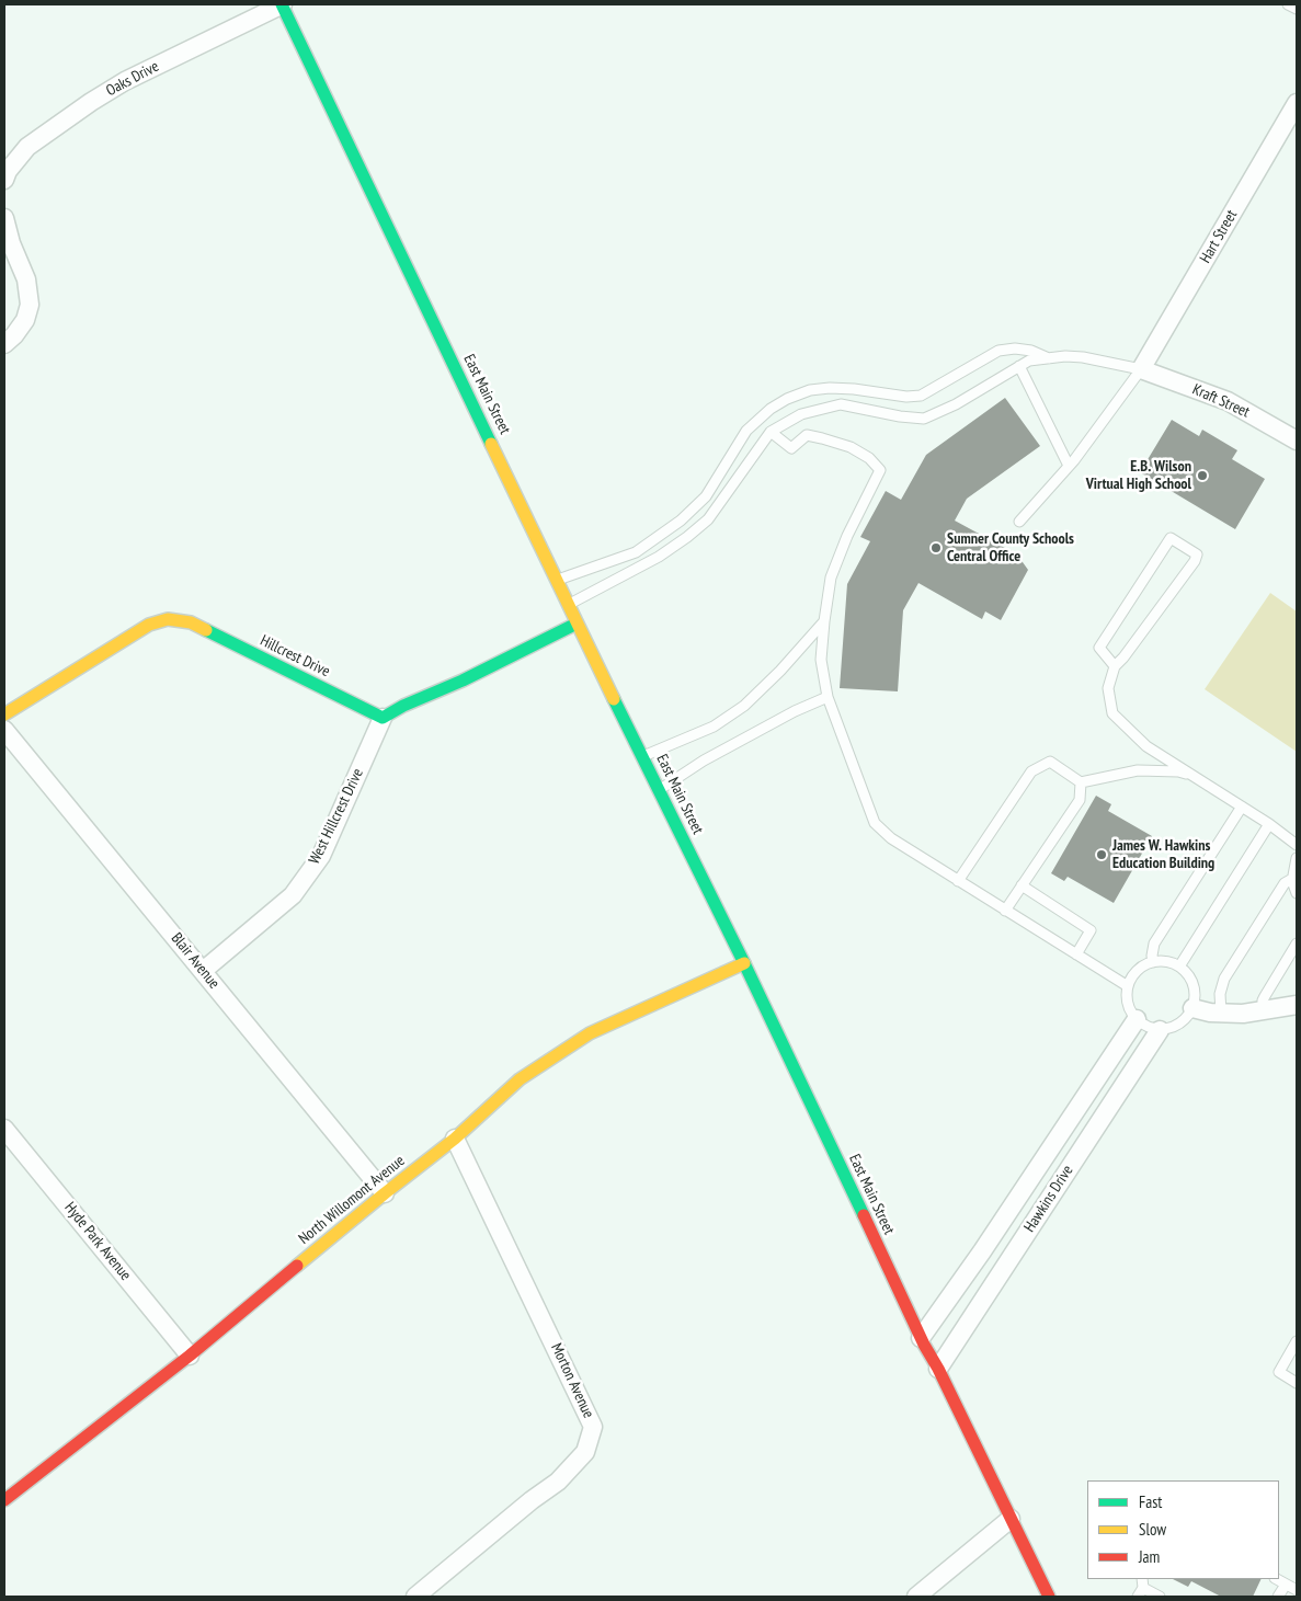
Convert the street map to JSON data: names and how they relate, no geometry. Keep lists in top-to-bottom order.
{
  "streets": {
    "street": [
      "Oaks Drive",
      "Hart Street",
      "East Main Street",
      "Kraft Street",
      "Hillcrest Drive",
      "West Hillcrest Drive",
      "Blair Avenue",
      "Hawkins Drive",
      "North Willomont Avenue",
      "Hyde Park Avenue",
      "Morton Avenue"
    ]
  },
  "crossings": [
    ["Oaks Drive", "East Main Street"],
    ["Hart Street", "Kraft Street"],
    ["East Main Street", "Hawkins Drive"],
    ["East Main Street", "North Willomont Avenue"],
    ["Hillcrest Drive", "West Hillcrest Drive"],
    ["West Hillcrest Drive", "Blair Avenue"],
    ["Blair Avenue", "North Willomont Avenue"],
    ["North Willomont Avenue", "Hyde Park Avenue"],
    ["North Willomont Avenue", "Morton Avenue"]
  ],
  "places": ["E.B. Wilson Virtual High School", "Sumner County Schools Central Office", "James W. Hawkins Education Building"],
  "legend": ["Fast", "Slow", "Jam"]
}
